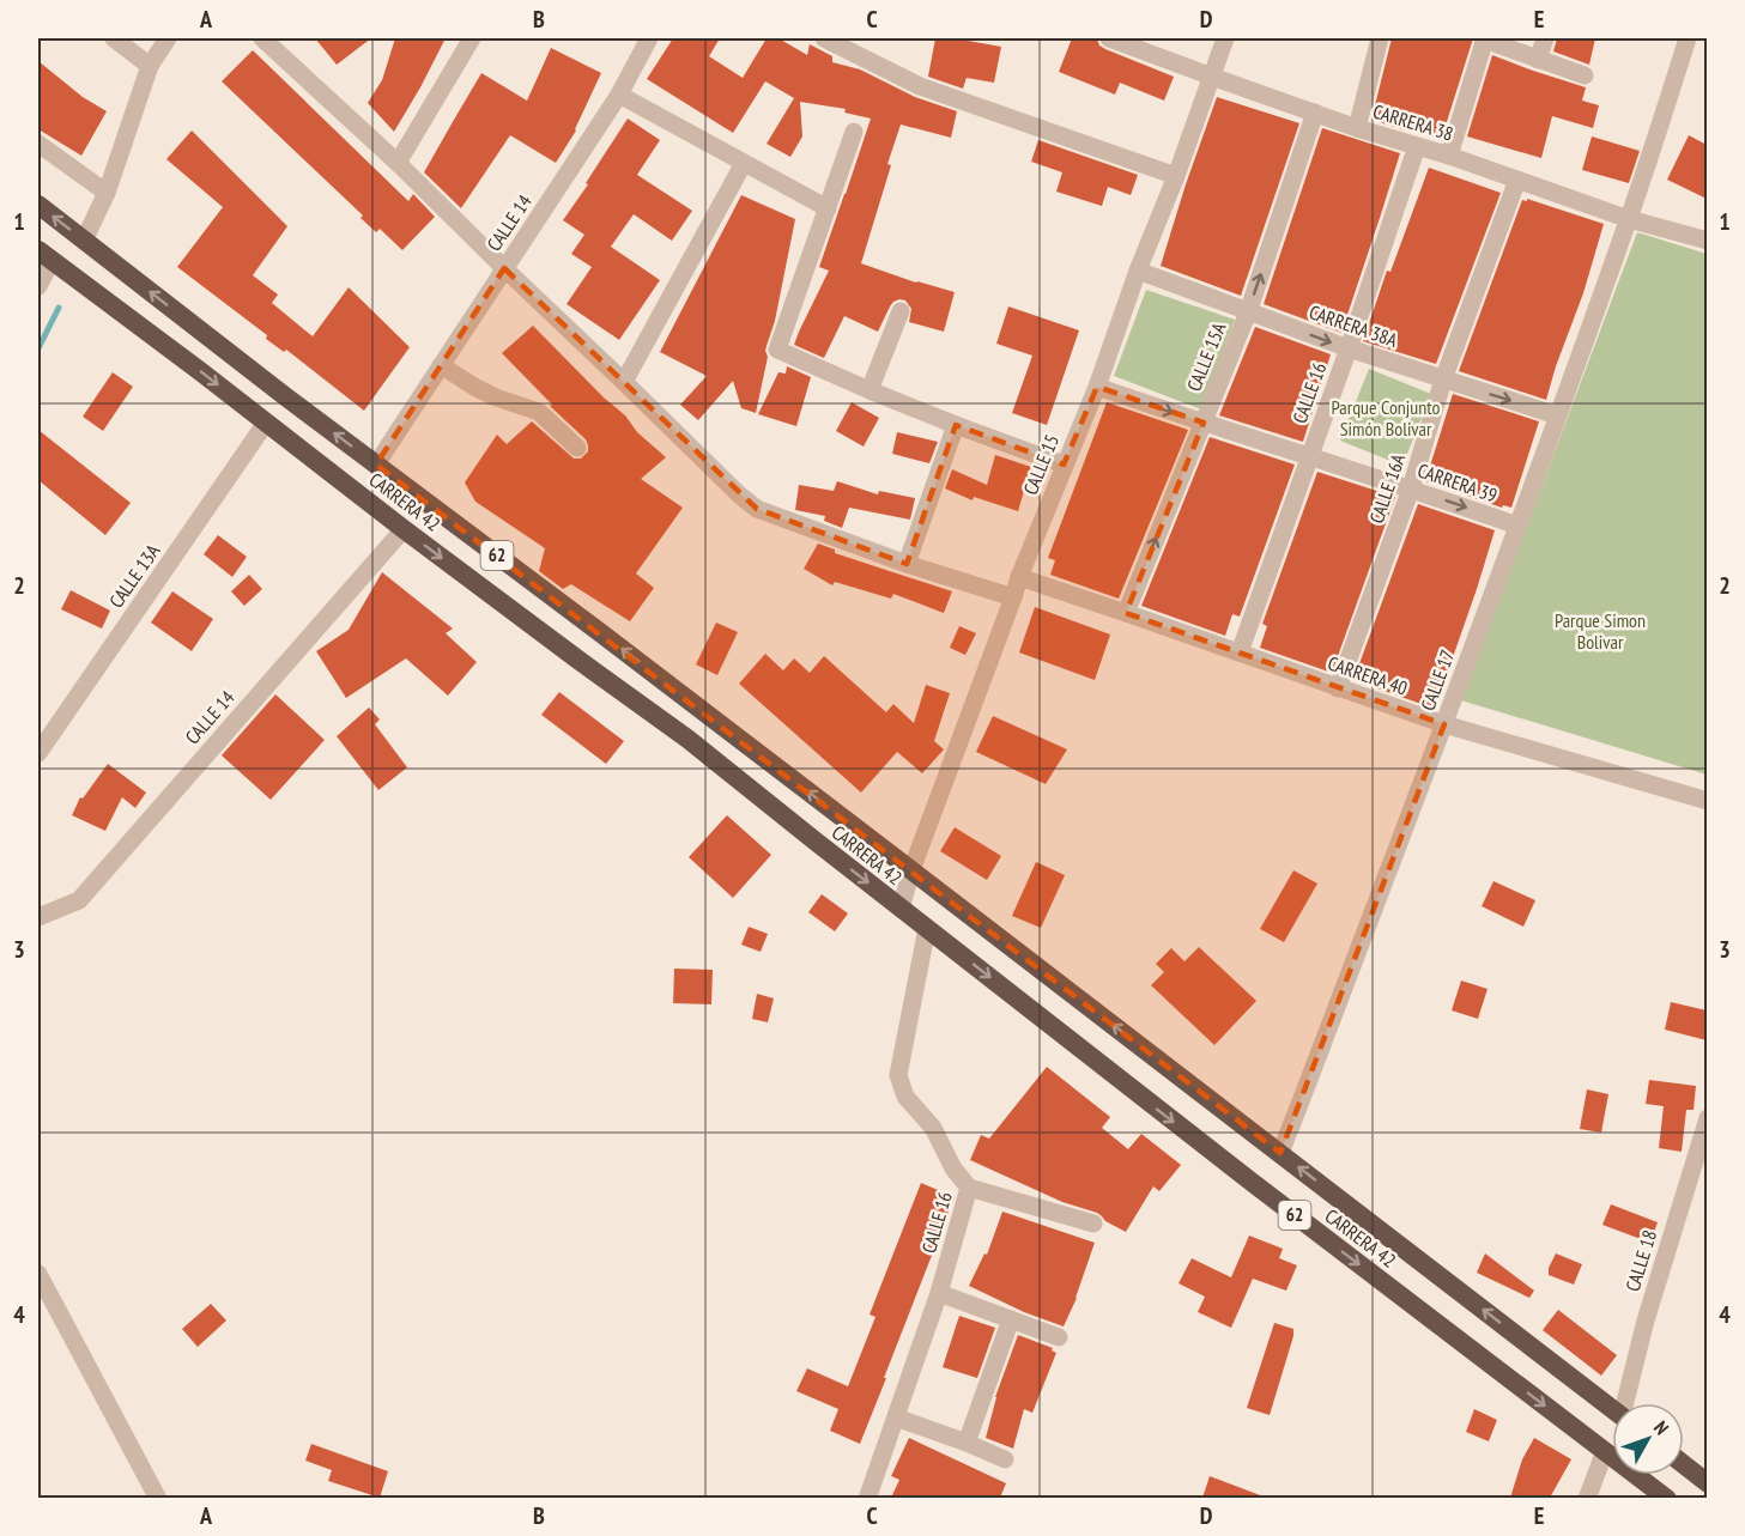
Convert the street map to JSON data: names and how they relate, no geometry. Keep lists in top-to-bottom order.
{
  "streets": {
    "highway": ["CARRERA 42", "62"],
    "street": [
      "CARRERA 38",
      "CALLE 14",
      "CARRERA 38A",
      "CALLE 15A",
      "CALLE 16",
      "CALLE 15",
      "CARRERA 39",
      "CALLE 16A",
      "CALLE 13A",
      "CARRERA 40",
      "CALLE 17",
      "CALLE 18"
    ]
  },
  "crossings": [
    ["CARRERA 38", "CALLE 15A"],
    ["CARRERA 38", "CALLE 16"],
    ["CARRERA 38", "CALLE 15"],
    ["CARRERA 38", "CALLE 16A"],
    ["CARRERA 38", "CALLE 17"],
    ["CALLE 14", "CARRERA 42"],
    ["CARRERA 38A", "CALLE 15A"],
    ["CARRERA 38A", "CALLE 16"],
    ["CARRERA 38A", "CALLE 15"],
    ["CARRERA 38A", "CALLE 16A"],
    ["CARRERA 38A", "CALLE 17"],
    ["CALLE 15A", "CARRERA 39"],
    ["CALLE 15A", "CARRERA 40"],
    ["CALLE 16", "CARRERA 39"],
    ["CALLE 16", "CARRERA 42"],
    ["CALLE 16", "CARRERA 40"],
    ["CALLE 15", "CARRERA 39"],
    ["CALLE 15", "CARRERA 42"],
    ["CALLE 15", "CARRERA 40"],
    ["CARRERA 39", "CALLE 16A"],
    ["CARRERA 39", "CALLE 17"],
    ["CALLE 16A", "CARRERA 40"],
    ["CARRERA 42", "CALLE 13A"],
    ["CARRERA 42", "CALLE 17"],
    ["CARRERA 40", "CALLE 17"]
  ],
  "one_way": ["CARRERA 38A", "CALLE 15A", "CARRERA 39"],
  "parks": ["Parque Conjunto Simón Bolivar", "Parque Simon Bolivar"],
  "north": "top right",
  "grid": {
    "columns": [
      "A",
      "B",
      "C",
      "D",
      "E"
    ],
    "rows": [
      "1",
      "2",
      "3",
      "4"
    ]
  }
}
